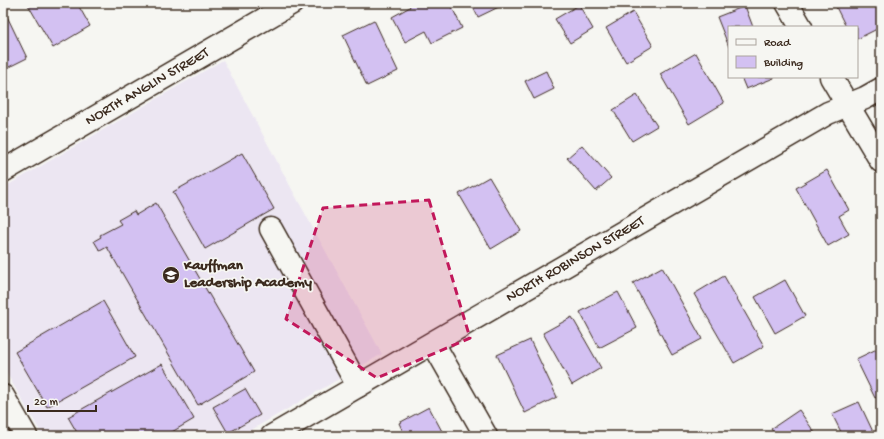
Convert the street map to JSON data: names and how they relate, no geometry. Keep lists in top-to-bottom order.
{
  "streets": {
    "street": ["NORTH ANGLIN STREET", "NORTH ROBINSON STREET"]
  },
  "places": {
    "school or university": ["Kauffman Leadership Academy"]
  },
  "legend": ["Road", "Building"],
  "scale_bar": "20 m"
}
